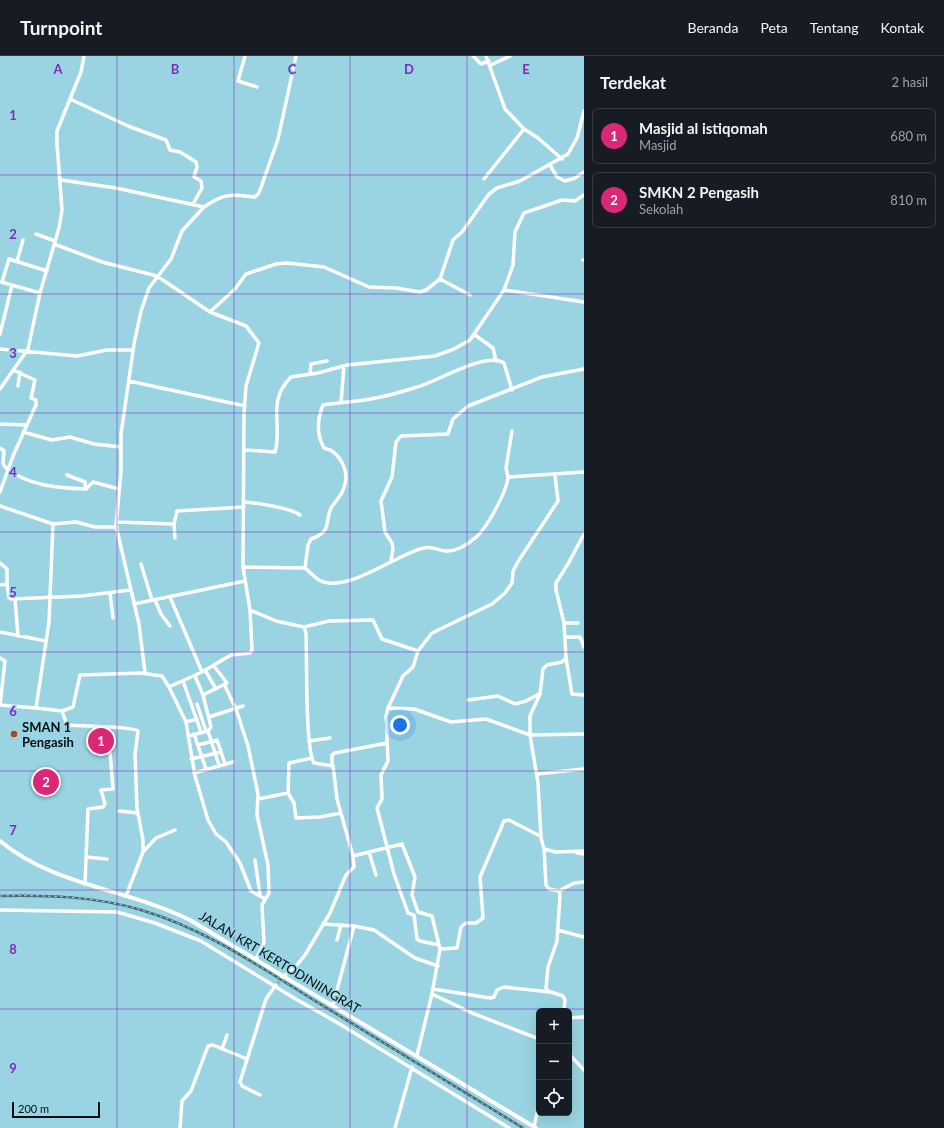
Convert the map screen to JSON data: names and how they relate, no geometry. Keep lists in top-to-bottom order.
{
  "streets": {
    "main road": ["JALAN KRT KERTODINIINGRAT"]
  },
  "places": ["SMAN 1 Pengasih"],
  "scale_bar": "200 m",
  "page": {
    "header": "Turnpoint",
    "nav": [
      "Beranda",
      "Peta",
      "Tentang",
      "Kontak"
    ],
    "heading": ["Terdekat", "2 hasil"],
    "list": [
      {
        "mark": "1",
        "name": "Masjid al istiqomah",
        "note": "Masjid",
        "value": "680 m"
      },
      {
        "mark": "2",
        "name": "SMKN 2 Pengasih",
        "note": "Sekolah",
        "value": "810 m"
      }
    ],
    "pins": ["1", "2"],
    "map_buttons": ["+", "−"],
    "scale": "200 m"
  },
  "grid": {
    "columns": [
      "A",
      "B",
      "C",
      "D",
      "E"
    ],
    "rows": [
      "1",
      "2",
      "3",
      "4",
      "5",
      "6",
      "7",
      "8",
      "9"
    ]
  }
}
